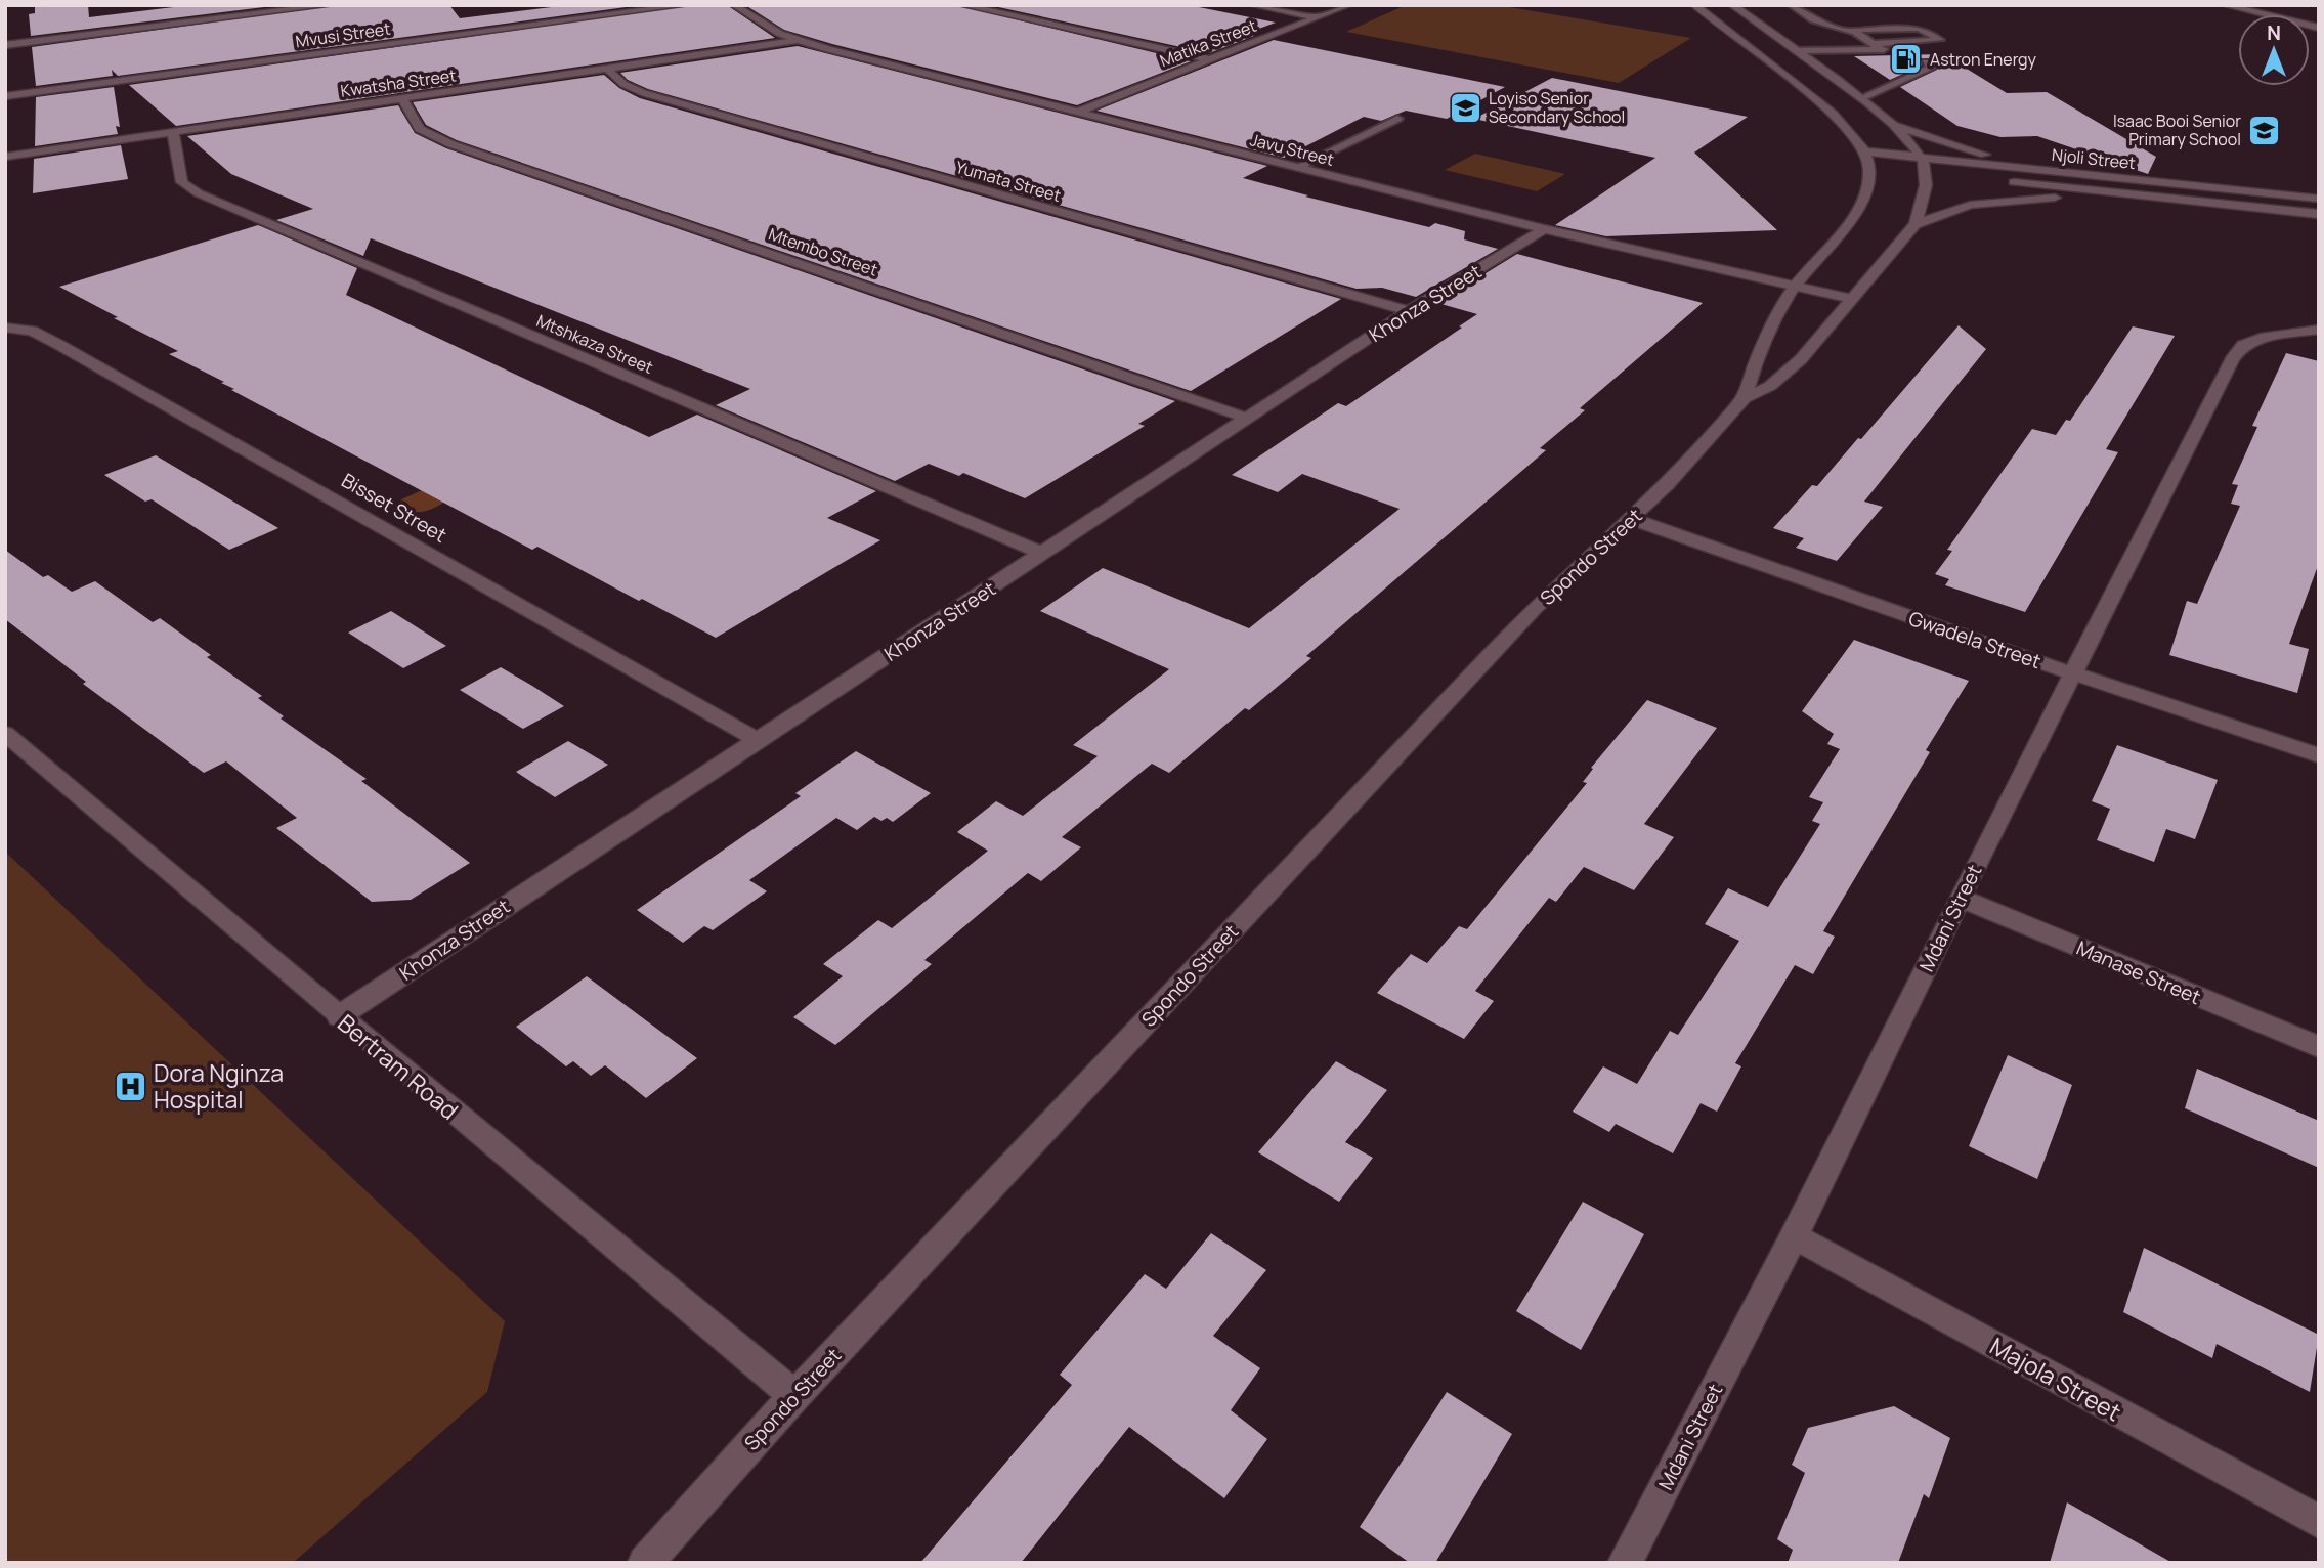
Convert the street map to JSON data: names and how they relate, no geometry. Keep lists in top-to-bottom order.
{
  "streets": {
    "street": [
      "Mvusi Street",
      "Matika Street",
      "Kwatsha Street",
      "Javu Street",
      "Njoli Street",
      "Yumata Street",
      "Mtembo Street",
      "Khonza Street",
      "Mtshkaza Street",
      "Bisset Street",
      "Spondo Street",
      "Gwadela Street",
      "Mdani Street",
      "Manase Street",
      "Bertram Road",
      "Majola Street"
    ]
  },
  "crossings": [
    ["Matika Street", "Javu Street"],
    ["Kwatsha Street", "Javu Street"],
    ["Kwatsha Street", "Yumata Street"],
    ["Kwatsha Street", "Mtembo Street"],
    ["Kwatsha Street", "Mtshkaza Street"],
    ["Javu Street", "Khonza Street"],
    ["Javu Street", "Spondo Street"],
    ["Njoli Street", "Spondo Street"],
    ["Yumata Street", "Khonza Street"],
    ["Mtembo Street", "Khonza Street"],
    ["Khonza Street", "Mtshkaza Street"],
    ["Khonza Street", "Bisset Street"],
    ["Khonza Street", "Bertram Road"],
    ["Spondo Street", "Gwadela Street"],
    ["Spondo Street", "Bertram Road"],
    ["Gwadela Street", "Mdani Street"],
    ["Mdani Street", "Manase Street"],
    ["Mdani Street", "Majola Street"]
  ],
  "places": {
    "fuel station": ["Astron Energy"],
    "school or university": ["Loyiso Senior Secondary School", "Isaac Booi Senior Primary School"],
    "hospital": ["Dora Nginza Hospital"]
  },
  "north": "top"
}
